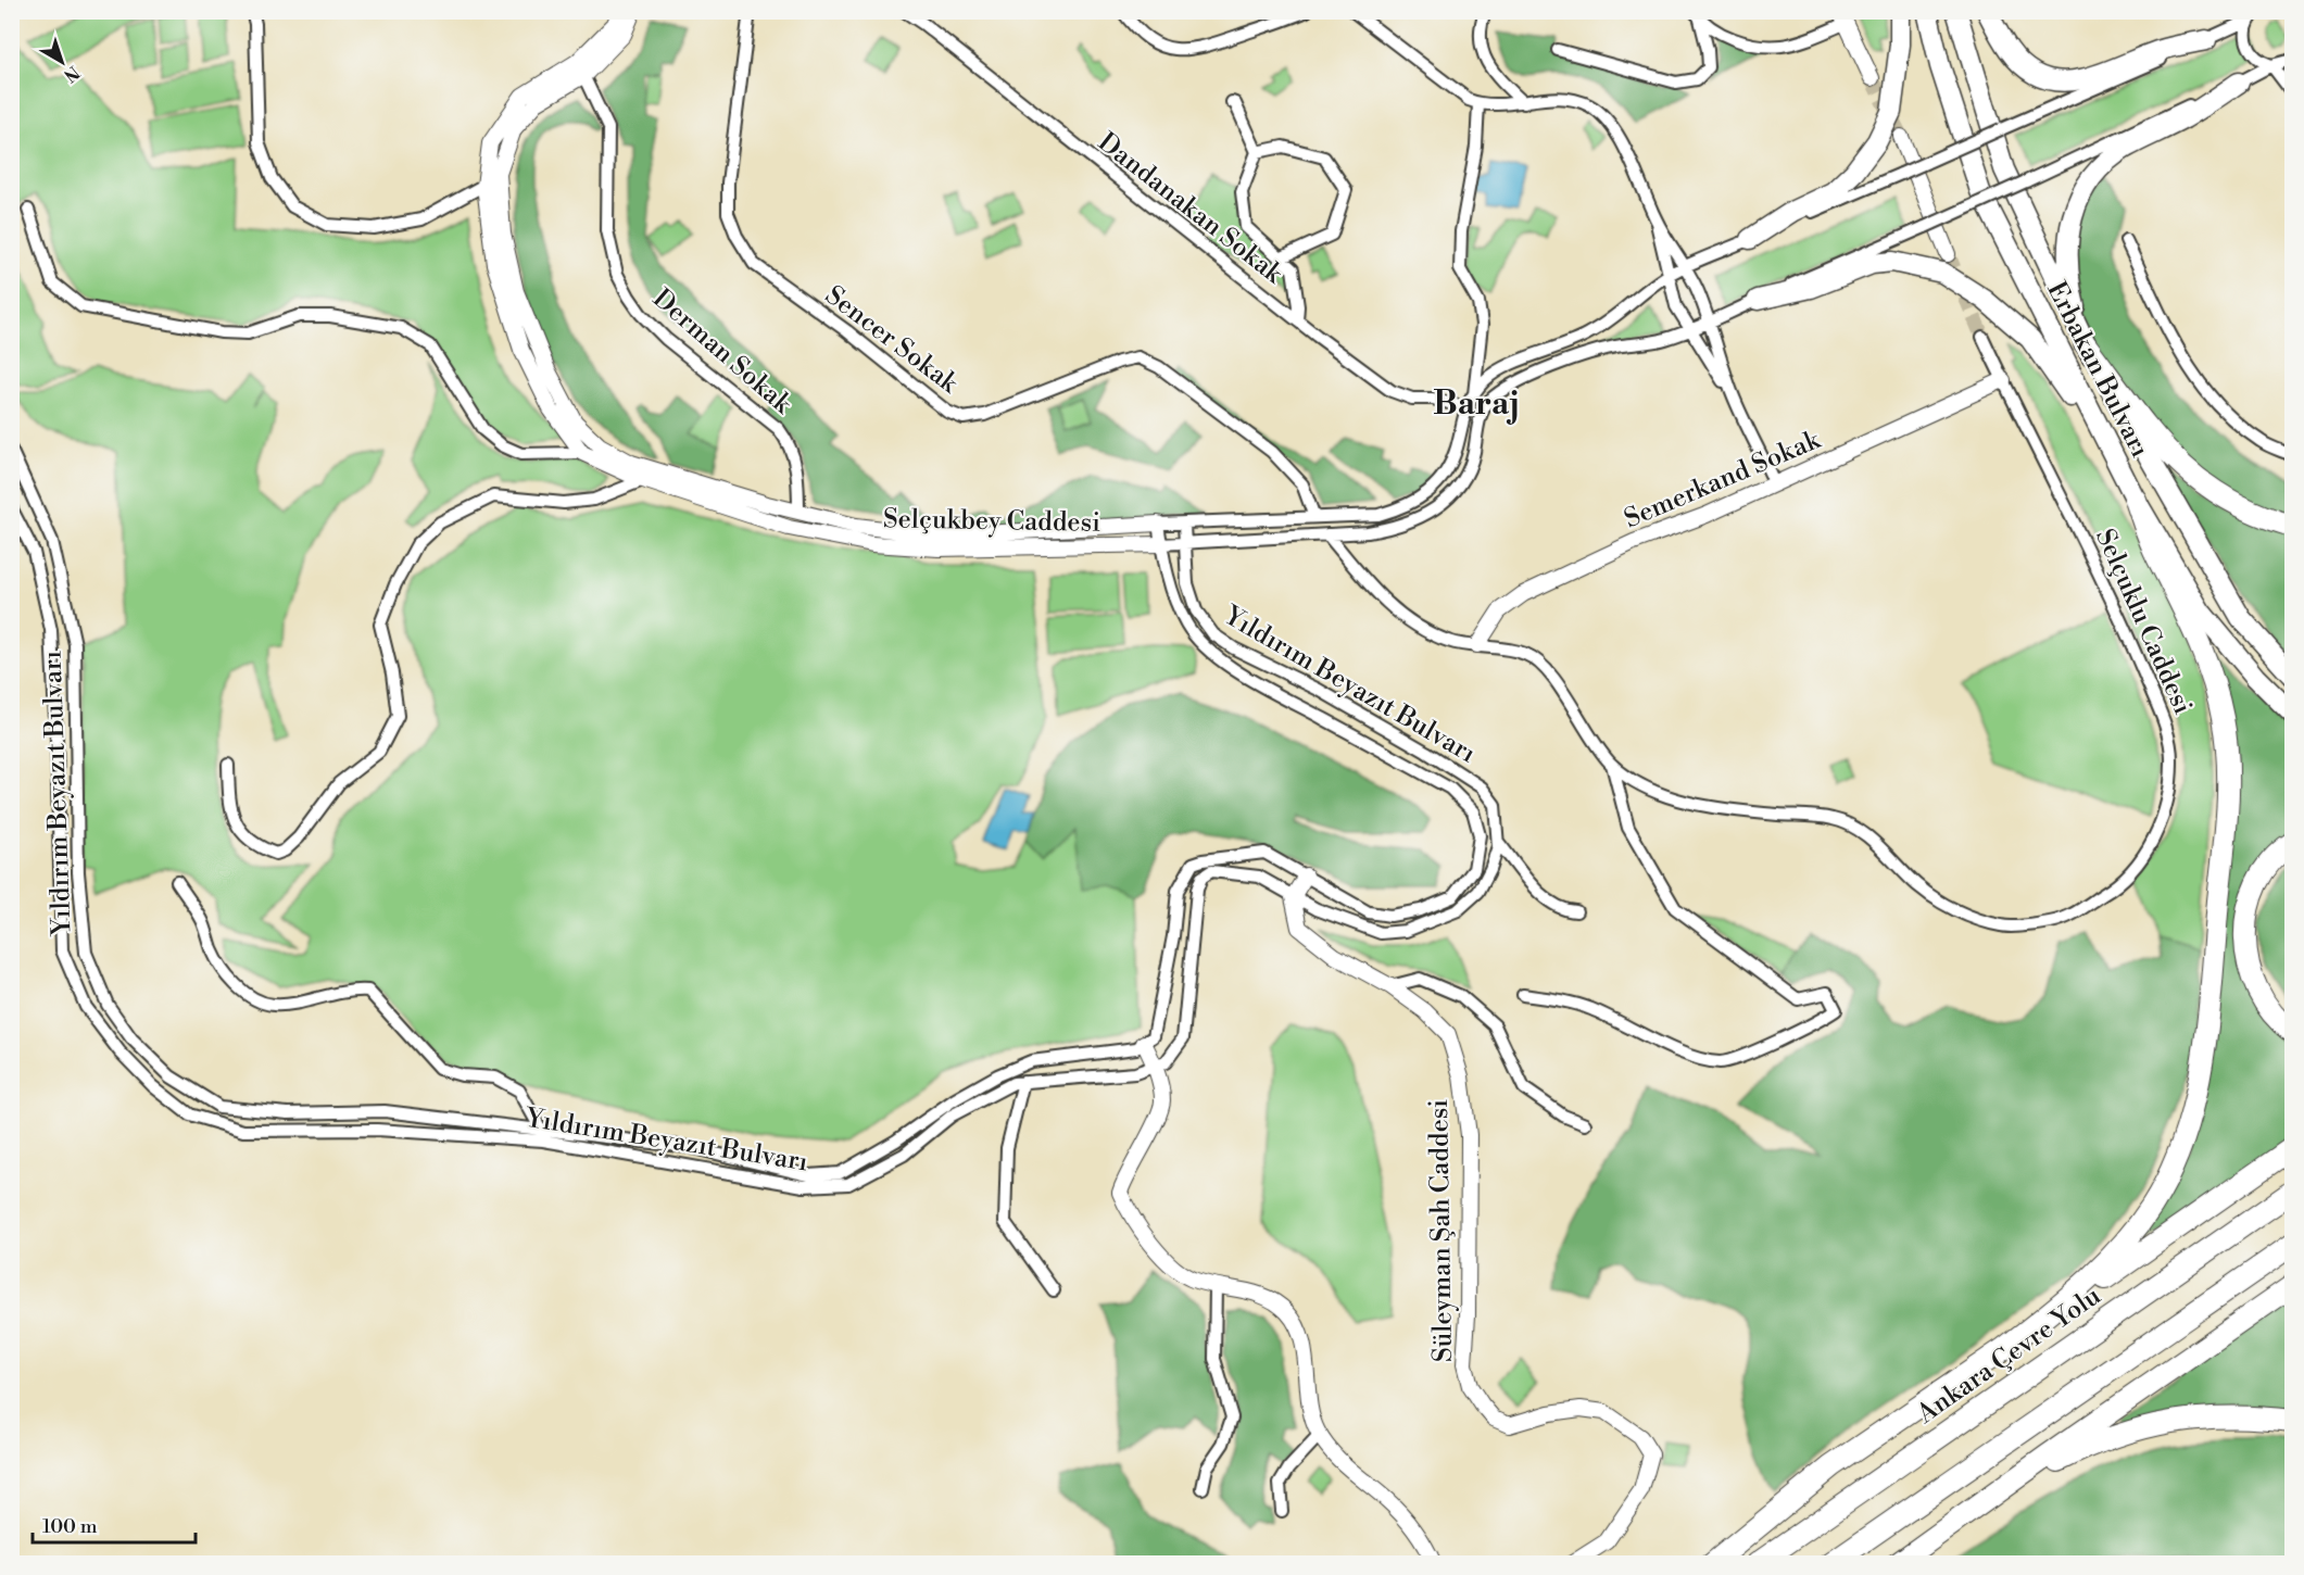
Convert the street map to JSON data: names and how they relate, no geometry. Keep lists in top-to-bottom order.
{
  "streets": {
    "highway": ["Erbakan Bulvarı", "Ankara Çevre Yolu"],
    "street": [
      "Dandanakan Sokak",
      "Sencer Sokak",
      "Derman Sokak",
      "Semerkand Sokak",
      "Selçukbey Caddesi",
      "Selçuklu Caddesi",
      "Yıldırım Beyazıt Bulvarı",
      "Süleyman Şah Caddesi"
    ]
  },
  "crossings": [
    ["Dandanakan Sokak", "Selçukbey Caddesi"],
    ["Sencer Sokak", "Selçukbey Caddesi"],
    ["Derman Sokak", "Selçukbey Caddesi"],
    ["Semerkand Sokak", "Selçuklu Caddesi"],
    ["Selçukbey Caddesi", "Selçuklu Caddesi"],
    ["Selçukbey Caddesi", "Yıldırım Beyazıt Bulvarı"],
    ["Yıldırım Beyazıt Bulvarı", "Süleyman Şah Caddesi"]
  ],
  "districts": ["Baraj"],
  "scale_bar": "100 m",
  "north": "bottom right"
}
